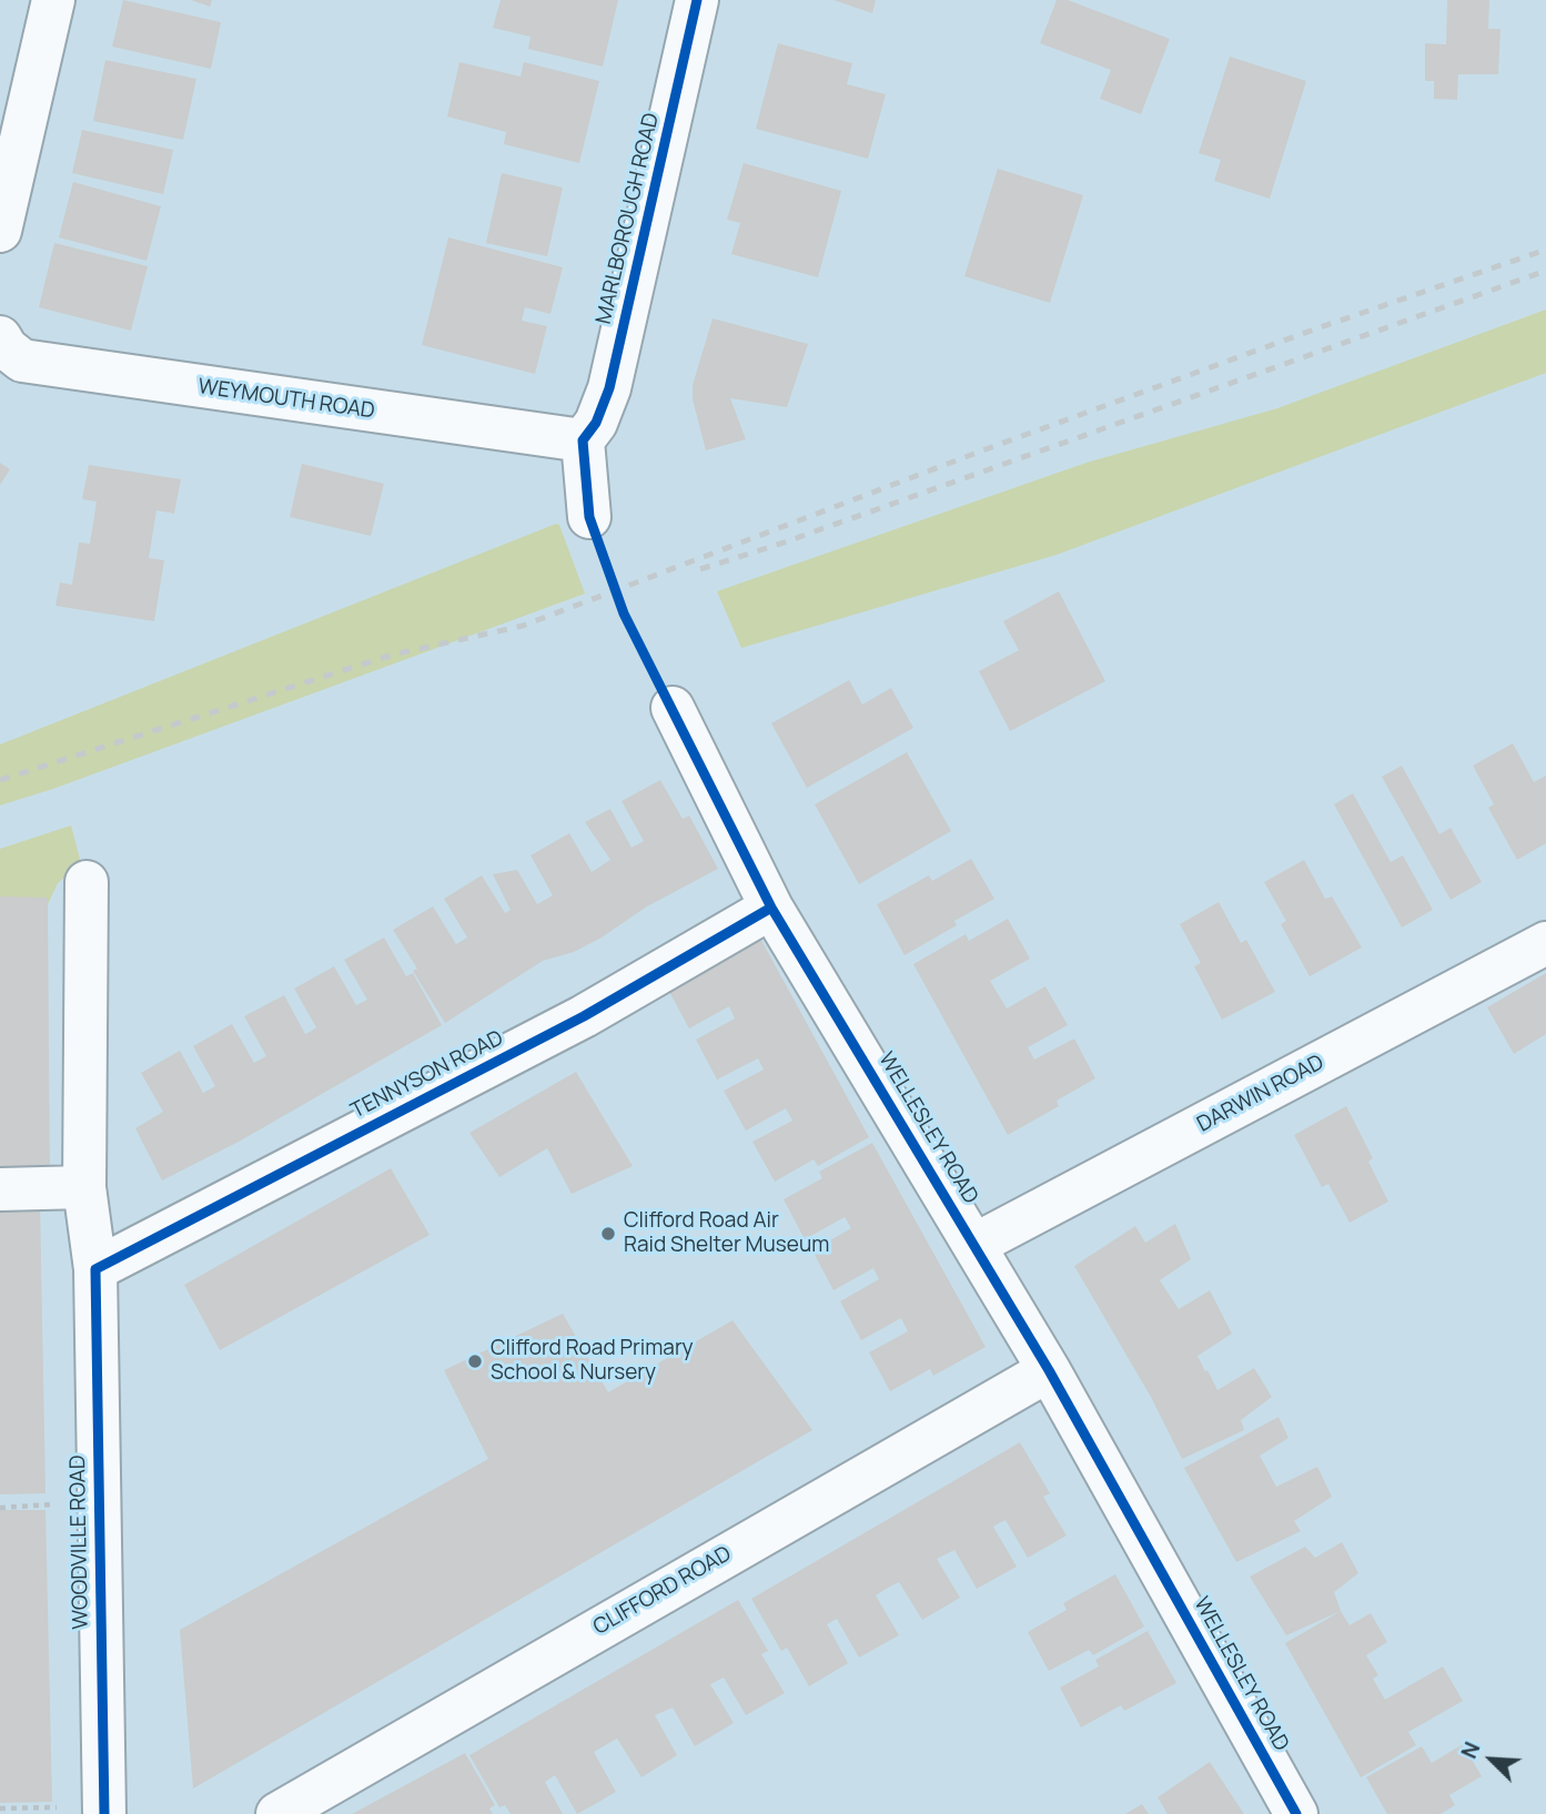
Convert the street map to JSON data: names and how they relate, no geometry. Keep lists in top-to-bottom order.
{
  "streets": {
    "street": [
      "MARLBOROUGH ROAD",
      "WEYMOUTH ROAD",
      "TENNYSON ROAD",
      "DARWIN ROAD",
      "WELLESLEY ROAD",
      "WOODVILLE ROAD",
      "CLIFFORD ROAD"
    ]
  },
  "crossings": [
    ["MARLBOROUGH ROAD", "WEYMOUTH ROAD"],
    ["TENNYSON ROAD", "WELLESLEY ROAD"],
    ["TENNYSON ROAD", "WOODVILLE ROAD"],
    ["DARWIN ROAD", "WELLESLEY ROAD"],
    ["WELLESLEY ROAD", "CLIFFORD ROAD"]
  ],
  "places": ["Clifford Road Air Raid Shelter Museum", "Clifford Road Primary School & Nursery"],
  "north": "top left"
}
